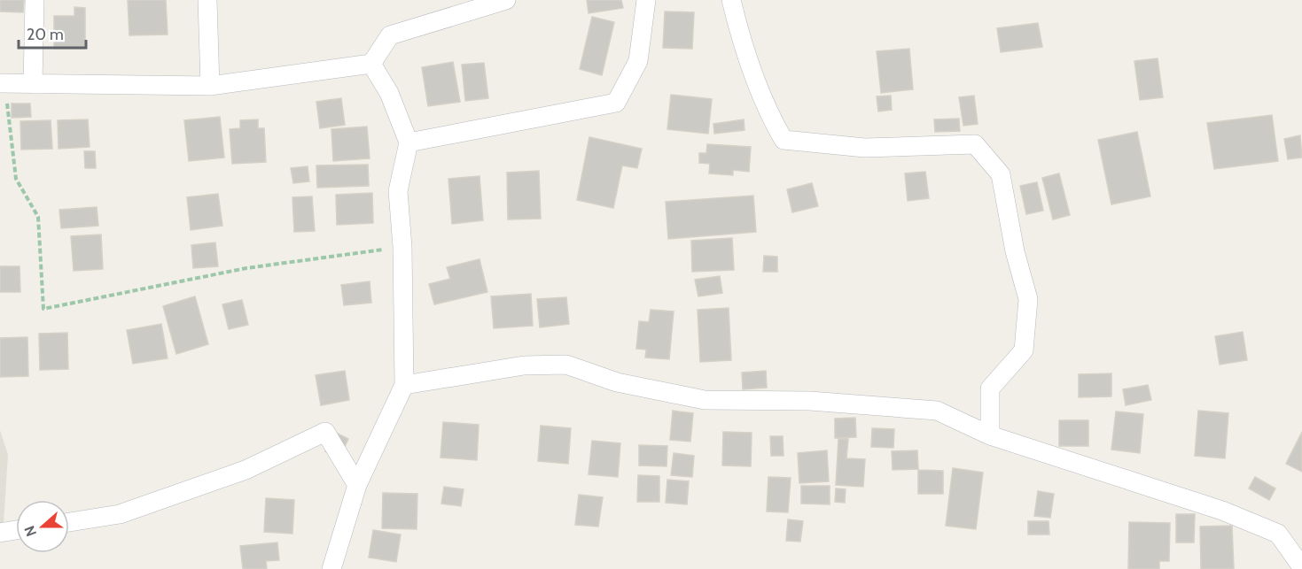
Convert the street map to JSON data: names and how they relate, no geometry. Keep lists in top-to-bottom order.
{
  "scale_bar": "20 m",
  "north": "left"
}
